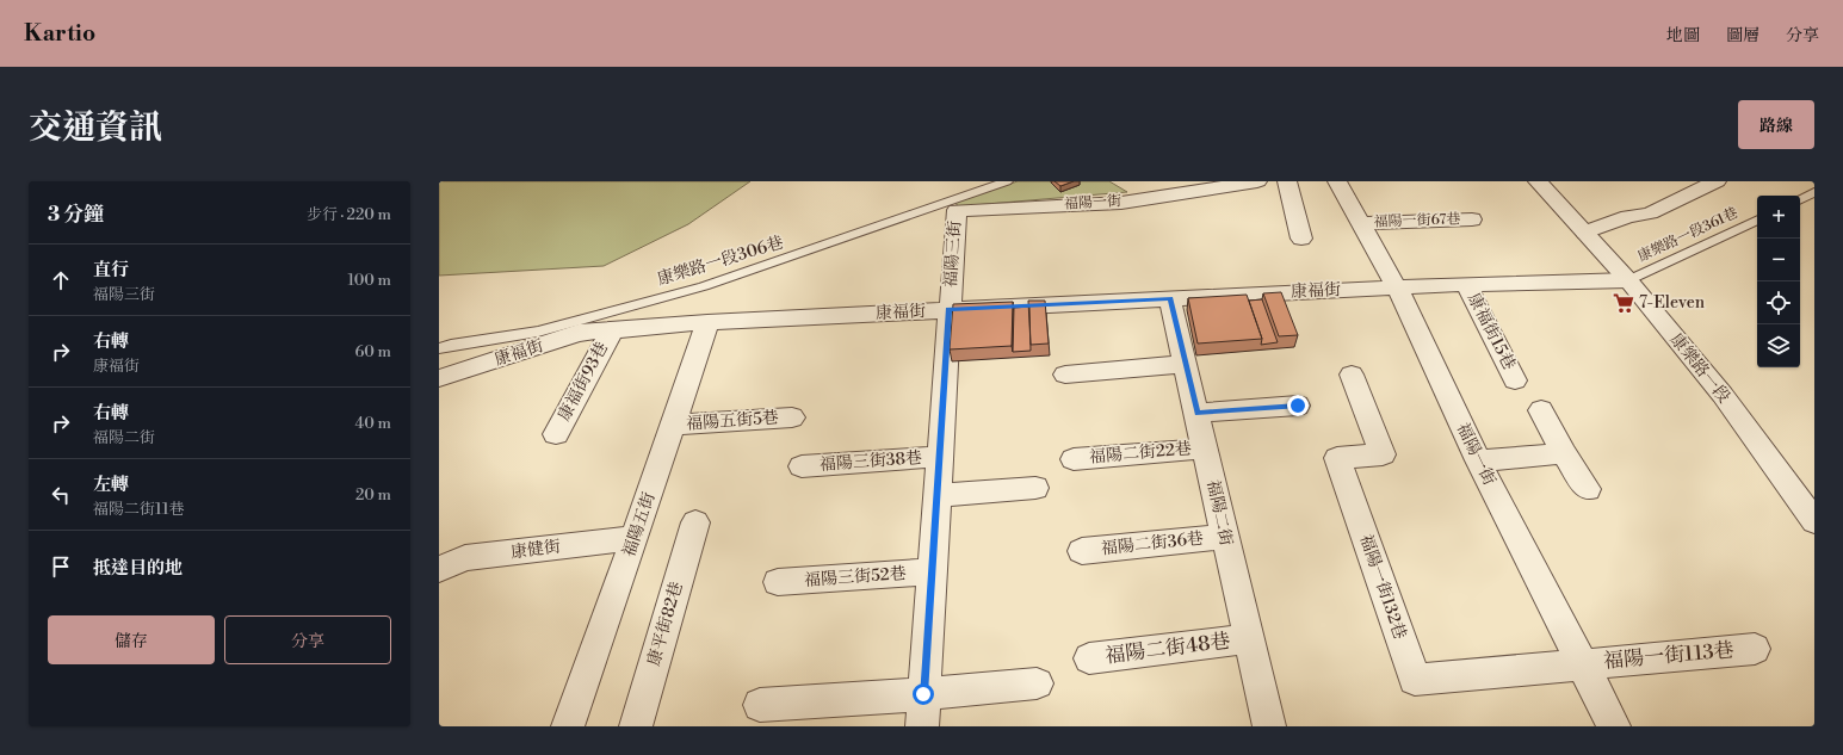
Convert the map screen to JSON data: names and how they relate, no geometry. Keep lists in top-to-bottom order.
{
  "streets": {
    "street": [
      "福陽一街",
      "福陽一街67巷",
      "福陽三街",
      "康福街",
      "康福街15巷",
      "康樂路一段",
      "康福街93巷",
      "福陽五街5巷",
      "福陽二街22巷",
      "福陽三街38巷",
      "福陽二街",
      "福陽五街",
      "福陽二街36巷",
      "康健街",
      "福陽三街52巷",
      "福陽一街132巷",
      "康平街82巷",
      "福陽二街48巷",
      "福陽一街113巷"
    ],
    "lane": ["康樂路一段361巷", "康樂路一段306巷"]
  },
  "crossings": [
    ["福陽一街", "福陽一街67巷"],
    ["福陽一街", "福陽三街"],
    ["福陽一街", "康福街"],
    ["福陽一街", "福陽一街132巷"],
    ["福陽一街", "福陽一街113巷"],
    ["康樂路一段361巷", "康福街"],
    ["康樂路一段361巷", "康樂路一段"],
    ["福陽三街", "康福街"],
    ["福陽三街", "福陽三街38巷"],
    ["福陽三街", "福陽三街52巷"],
    ["康福街", "康福街15巷"],
    ["康福街", "康樂路一段"],
    ["康福街", "康福街93巷"],
    ["康福街", "福陽二街"],
    ["康福街", "福陽五街"],
    ["福陽五街5巷", "福陽五街"],
    ["福陽二街22巷", "福陽二街"],
    ["福陽二街", "福陽二街36巷"],
    ["福陽二街", "福陽二街48巷"],
    ["福陽五街", "康健街"],
    ["福陽一街132巷", "福陽一街113巷"]
  ],
  "places": {
    "supermarket": ["7-Eleven"]
  },
  "page": {
    "header": "Kartio",
    "nav": ["地圖", "圖層", "分享"],
    "title": "交通資訊",
    "buttons": [
      "路線",
      ["儲存", "分享"]
    ],
    "heading": ["3 分鐘", "步行 · 220 m"],
    "map_buttons": ["+", "−"],
    "list": [
      ["直行", "福陽三街", "100 m"],
      ["右轉", "康福街", "60 m"],
      ["右轉", "福陽二街", "40 m"],
      ["左轉", "福陽二街11巷", "20 m"],
      "抵達目的地"
    ]
  }
}
